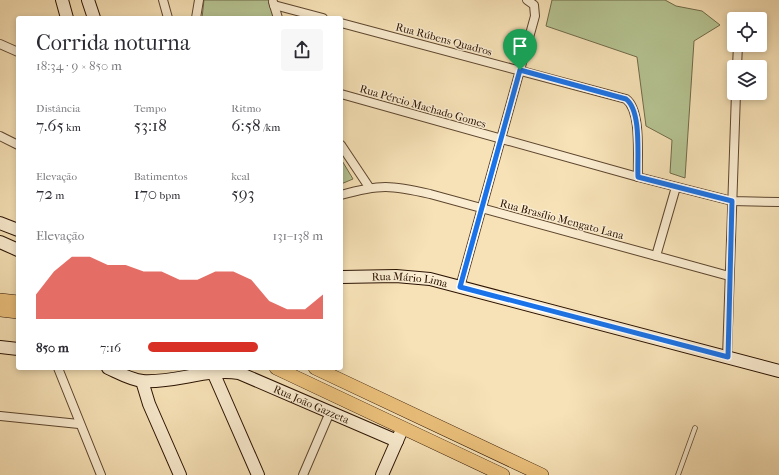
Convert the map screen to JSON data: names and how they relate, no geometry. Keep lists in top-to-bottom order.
{
  "streets": {
    "street": [
      "Rua Rúbens Quadros",
      "Rua Pércio Machado Gomes",
      "Rua Brasílio Mengato Lana",
      "Rua Mário Lima",
      "Rua João Gazzeta"
    ]
  },
  "crossings": [
    ["Rua Rúbens Quadros", "Rua Pércio Machado Gomes"]
  ],
  "page": {
    "heading": ["Corrida noturna", "18:34 · 9 × 850 m"],
    "stats": [
      ["Distância", "7.65 km"],
      ["Tempo", "53:18"],
      ["Ritmo", "6:58 /km"],
      ["Elevação", "72 m"],
      ["Batimentos", "170 bpm"],
      ["kcal", "593"]
    ],
    "chart": ["Elevação", "131–138 m"],
    "list": [
      {
        "name": "850 m",
        "note": "7:16"
      }
    ]
  }
}
